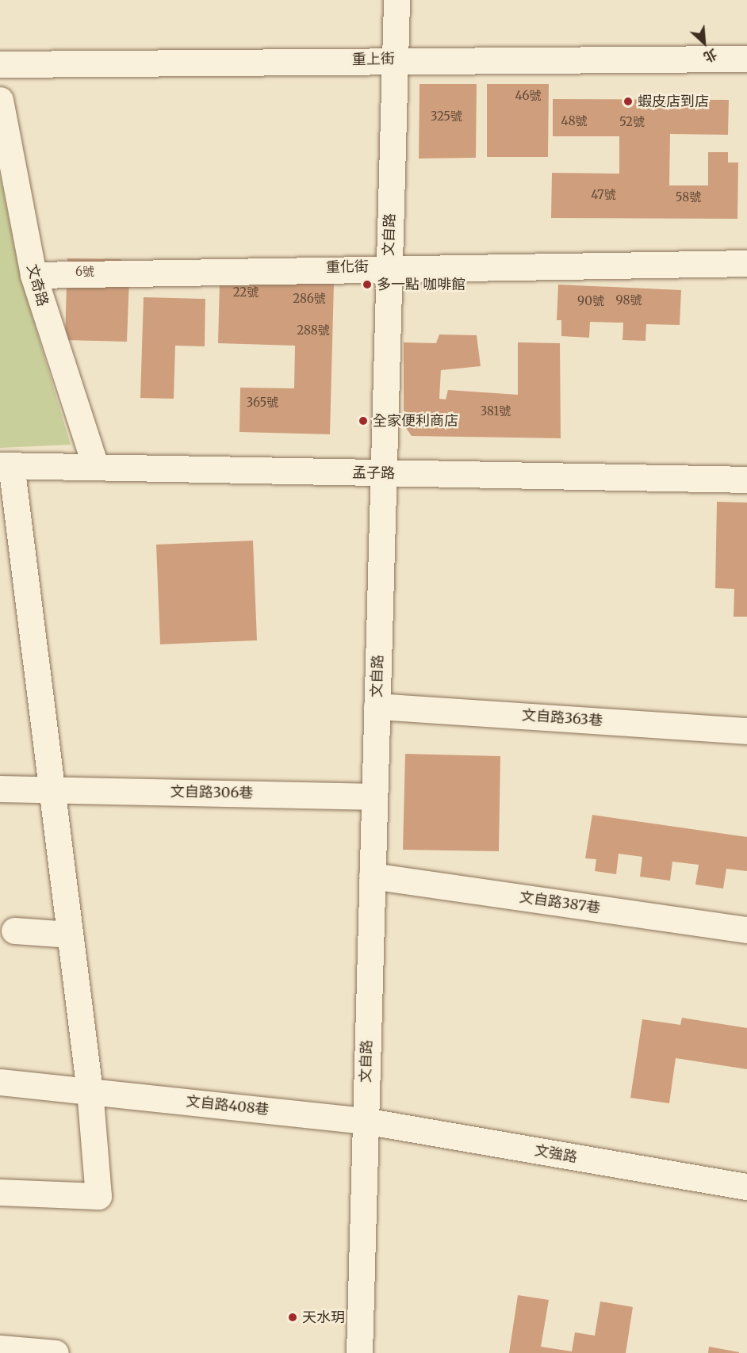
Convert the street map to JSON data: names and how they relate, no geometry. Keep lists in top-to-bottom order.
{
  "streets": {
    "street": [
      "重上街",
      "文自路",
      "重化街",
      "文奇路",
      "孟子路",
      "文自路363巷",
      "文自路306巷",
      "文自路387巷",
      "文自路408巷",
      "文強路"
    ]
  },
  "crossings": [
    ["重上街", "文自路"],
    ["文自路", "重化街"],
    ["文自路", "孟子路"],
    ["文自路", "文自路363巷"],
    ["文自路", "文自路306巷"],
    ["文自路", "文自路387巷"],
    ["文自路", "文自路408巷"],
    ["文自路", "文強路"],
    ["重化街", "文奇路"],
    ["文奇路", "孟子路"],
    ["文自路408巷", "文強路"]
  ],
  "places": [
    "蝦皮店到店",
    "多一點 咖啡館",
    "全家便利商店",
    "天水玥"
  ],
  "house_numbers": [
    "46號",
    "325號",
    "48號",
    "52號",
    "47號",
    "58號",
    "6號",
    "22號",
    "286號",
    "98號",
    "90號",
    "288號",
    "365號",
    "381號"
  ],
  "north": "bottom right"
}
